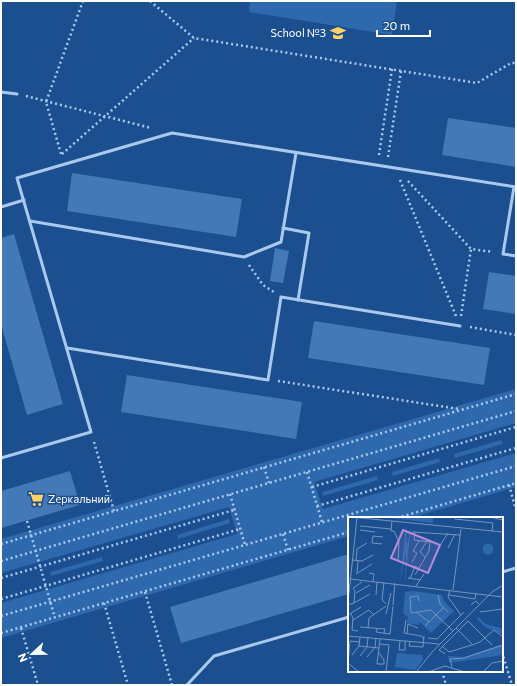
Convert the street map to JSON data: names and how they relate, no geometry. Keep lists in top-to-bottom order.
{
  "places": {
    "school or university": ["School №3"],
    "supermarket": ["Zеркальний"]
  },
  "scale_bar": "20 m",
  "north": "left"
}
